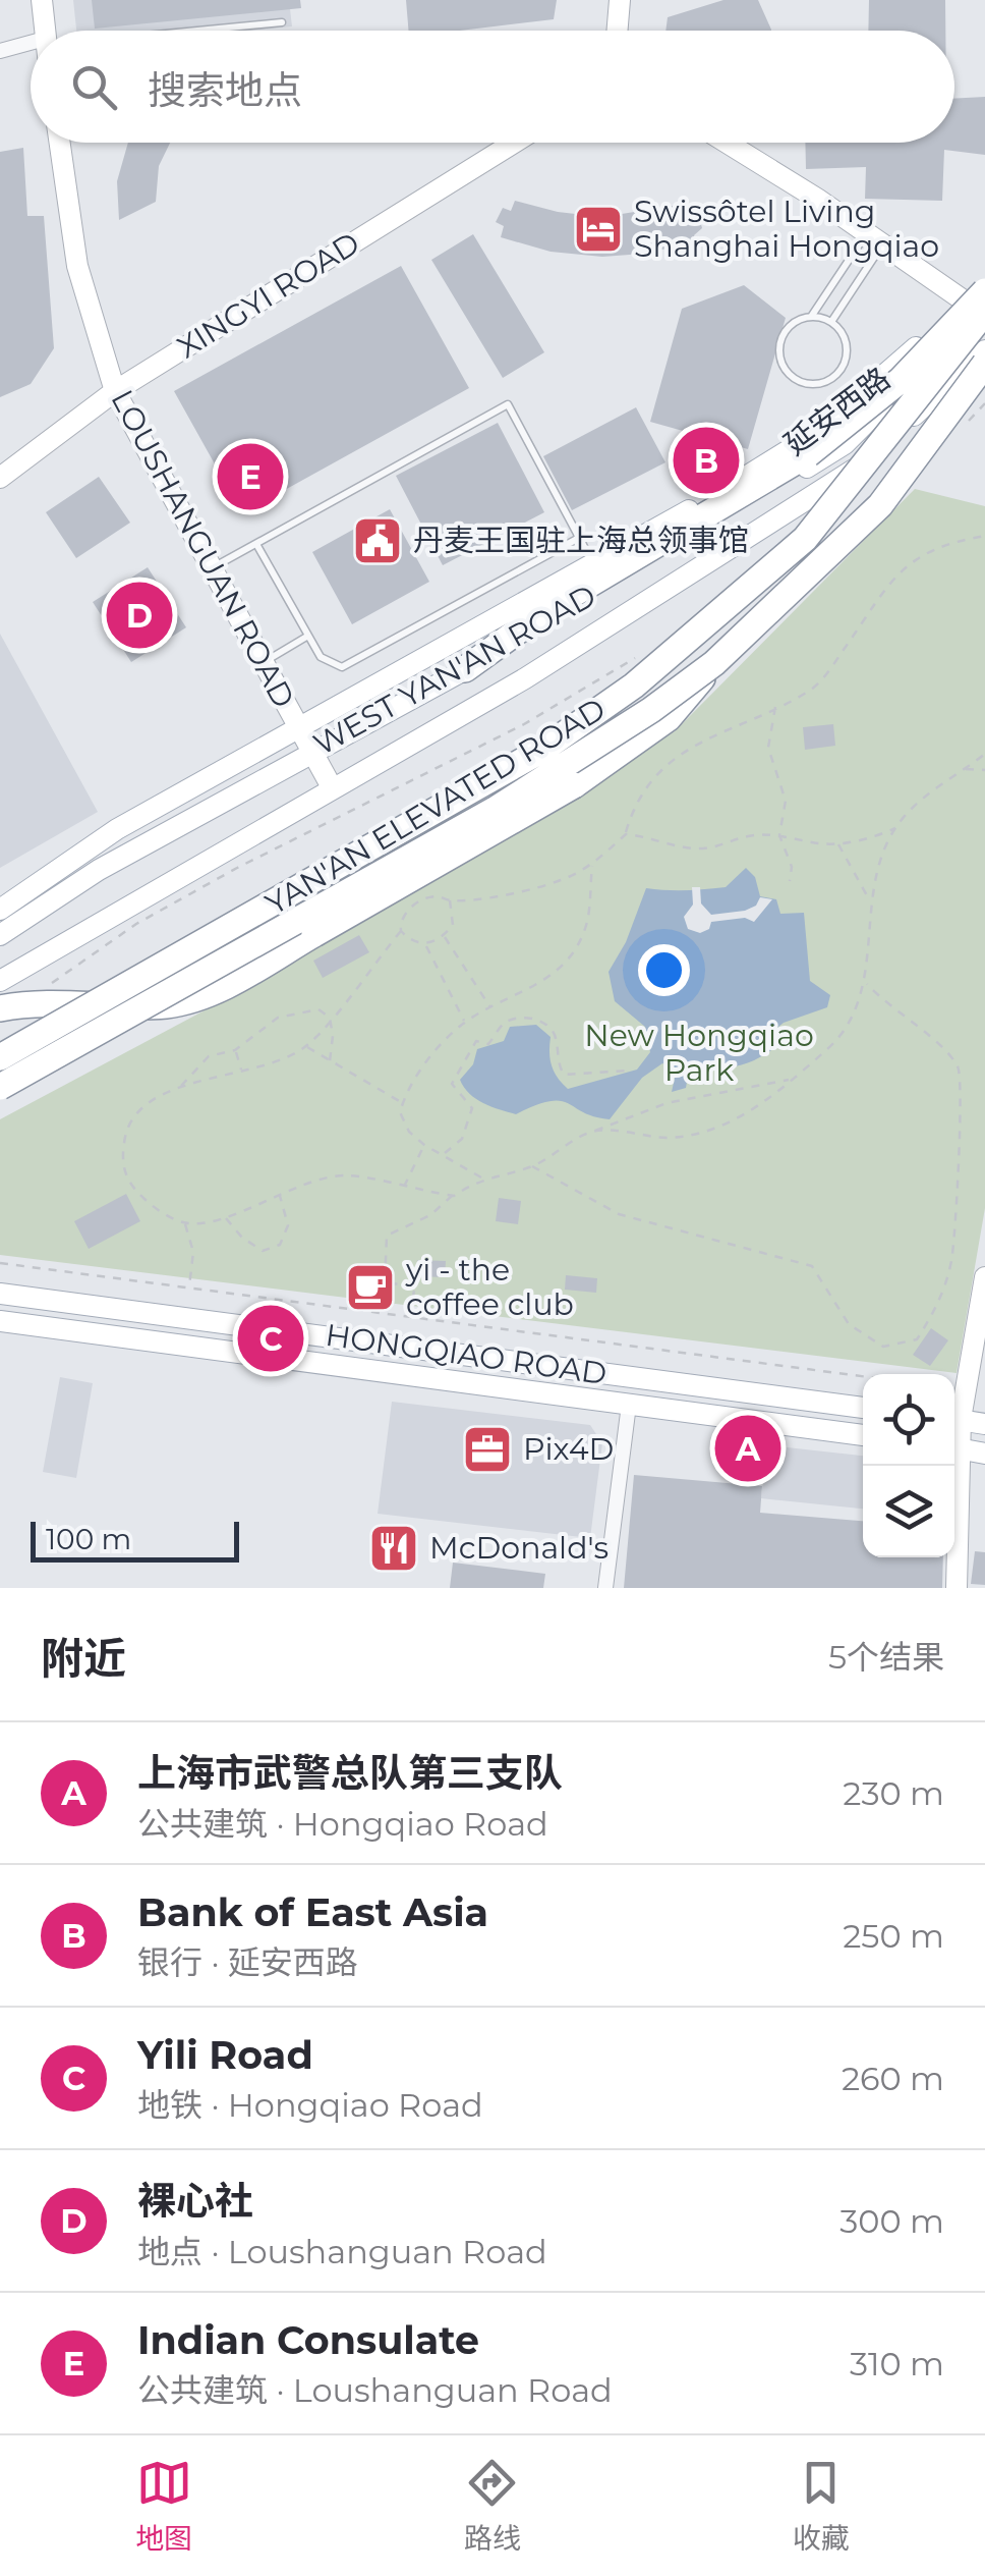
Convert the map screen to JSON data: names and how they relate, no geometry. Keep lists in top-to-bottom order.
{
  "streets": {
    "highway": ["YAN'AN ELEVATED ROAD"],
    "main road": [
      "XINGYI ROAD",
      "延安西路",
      "LOUSHANGUAN ROAD",
      "WEST YAN'AN ROAD",
      "HONGQIAO ROAD"
    ]
  },
  "crossings": [
    ["XINGYI ROAD", "LOUSHANGUAN ROAD"],
    ["延安西路", "LOUSHANGUAN ROAD"],
    ["延安西路", "WEST YAN'AN ROAD"],
    ["延安西路", "YAN'AN ELEVATED ROAD"],
    ["LOUSHANGUAN ROAD", "WEST YAN'AN ROAD"],
    ["WEST YAN'AN ROAD", "YAN'AN ELEVATED ROAD"]
  ],
  "parks": ["New Hongqiao Park"],
  "places": {
    "hotel": ["Swissôtel Living Shanghai Hongqiao"],
    "public building": ["丹麦王国驻上海总领事馆"],
    "cafe": ["yi - the coffee club"],
    "office": ["Pix4D"],
    "restaurant": ["McDonald's"]
  },
  "scale_bar": "100 m",
  "page": {
    "search": "搜索地点",
    "pins": [
      "B",
      "E",
      "D",
      "C",
      "A"
    ],
    "scale": "100 m",
    "heading": ["附近", "5个结果"],
    "list": [
      {
        "mark": "A",
        "name": "上海市武警总队第三支队",
        "note": "公共建筑 · Hongqiao Road",
        "value": "230 m"
      },
      {
        "mark": "B",
        "name": "Bank of East Asia",
        "note": "银行 · 延安西路",
        "value": "250 m"
      },
      {
        "mark": "C",
        "name": "Yili Road",
        "note": "地铁 · Hongqiao Road",
        "value": "260 m"
      },
      {
        "mark": "D",
        "name": "裸心社",
        "note": "地点 · Loushanguan Road",
        "value": "300 m"
      },
      {
        "mark": "E",
        "name": "Indian Consulate",
        "note": "公共建筑 · Loushanguan Road",
        "value": "310 m"
      }
    ],
    "nav": ["地图", "路线", "收藏"]
  }
}
